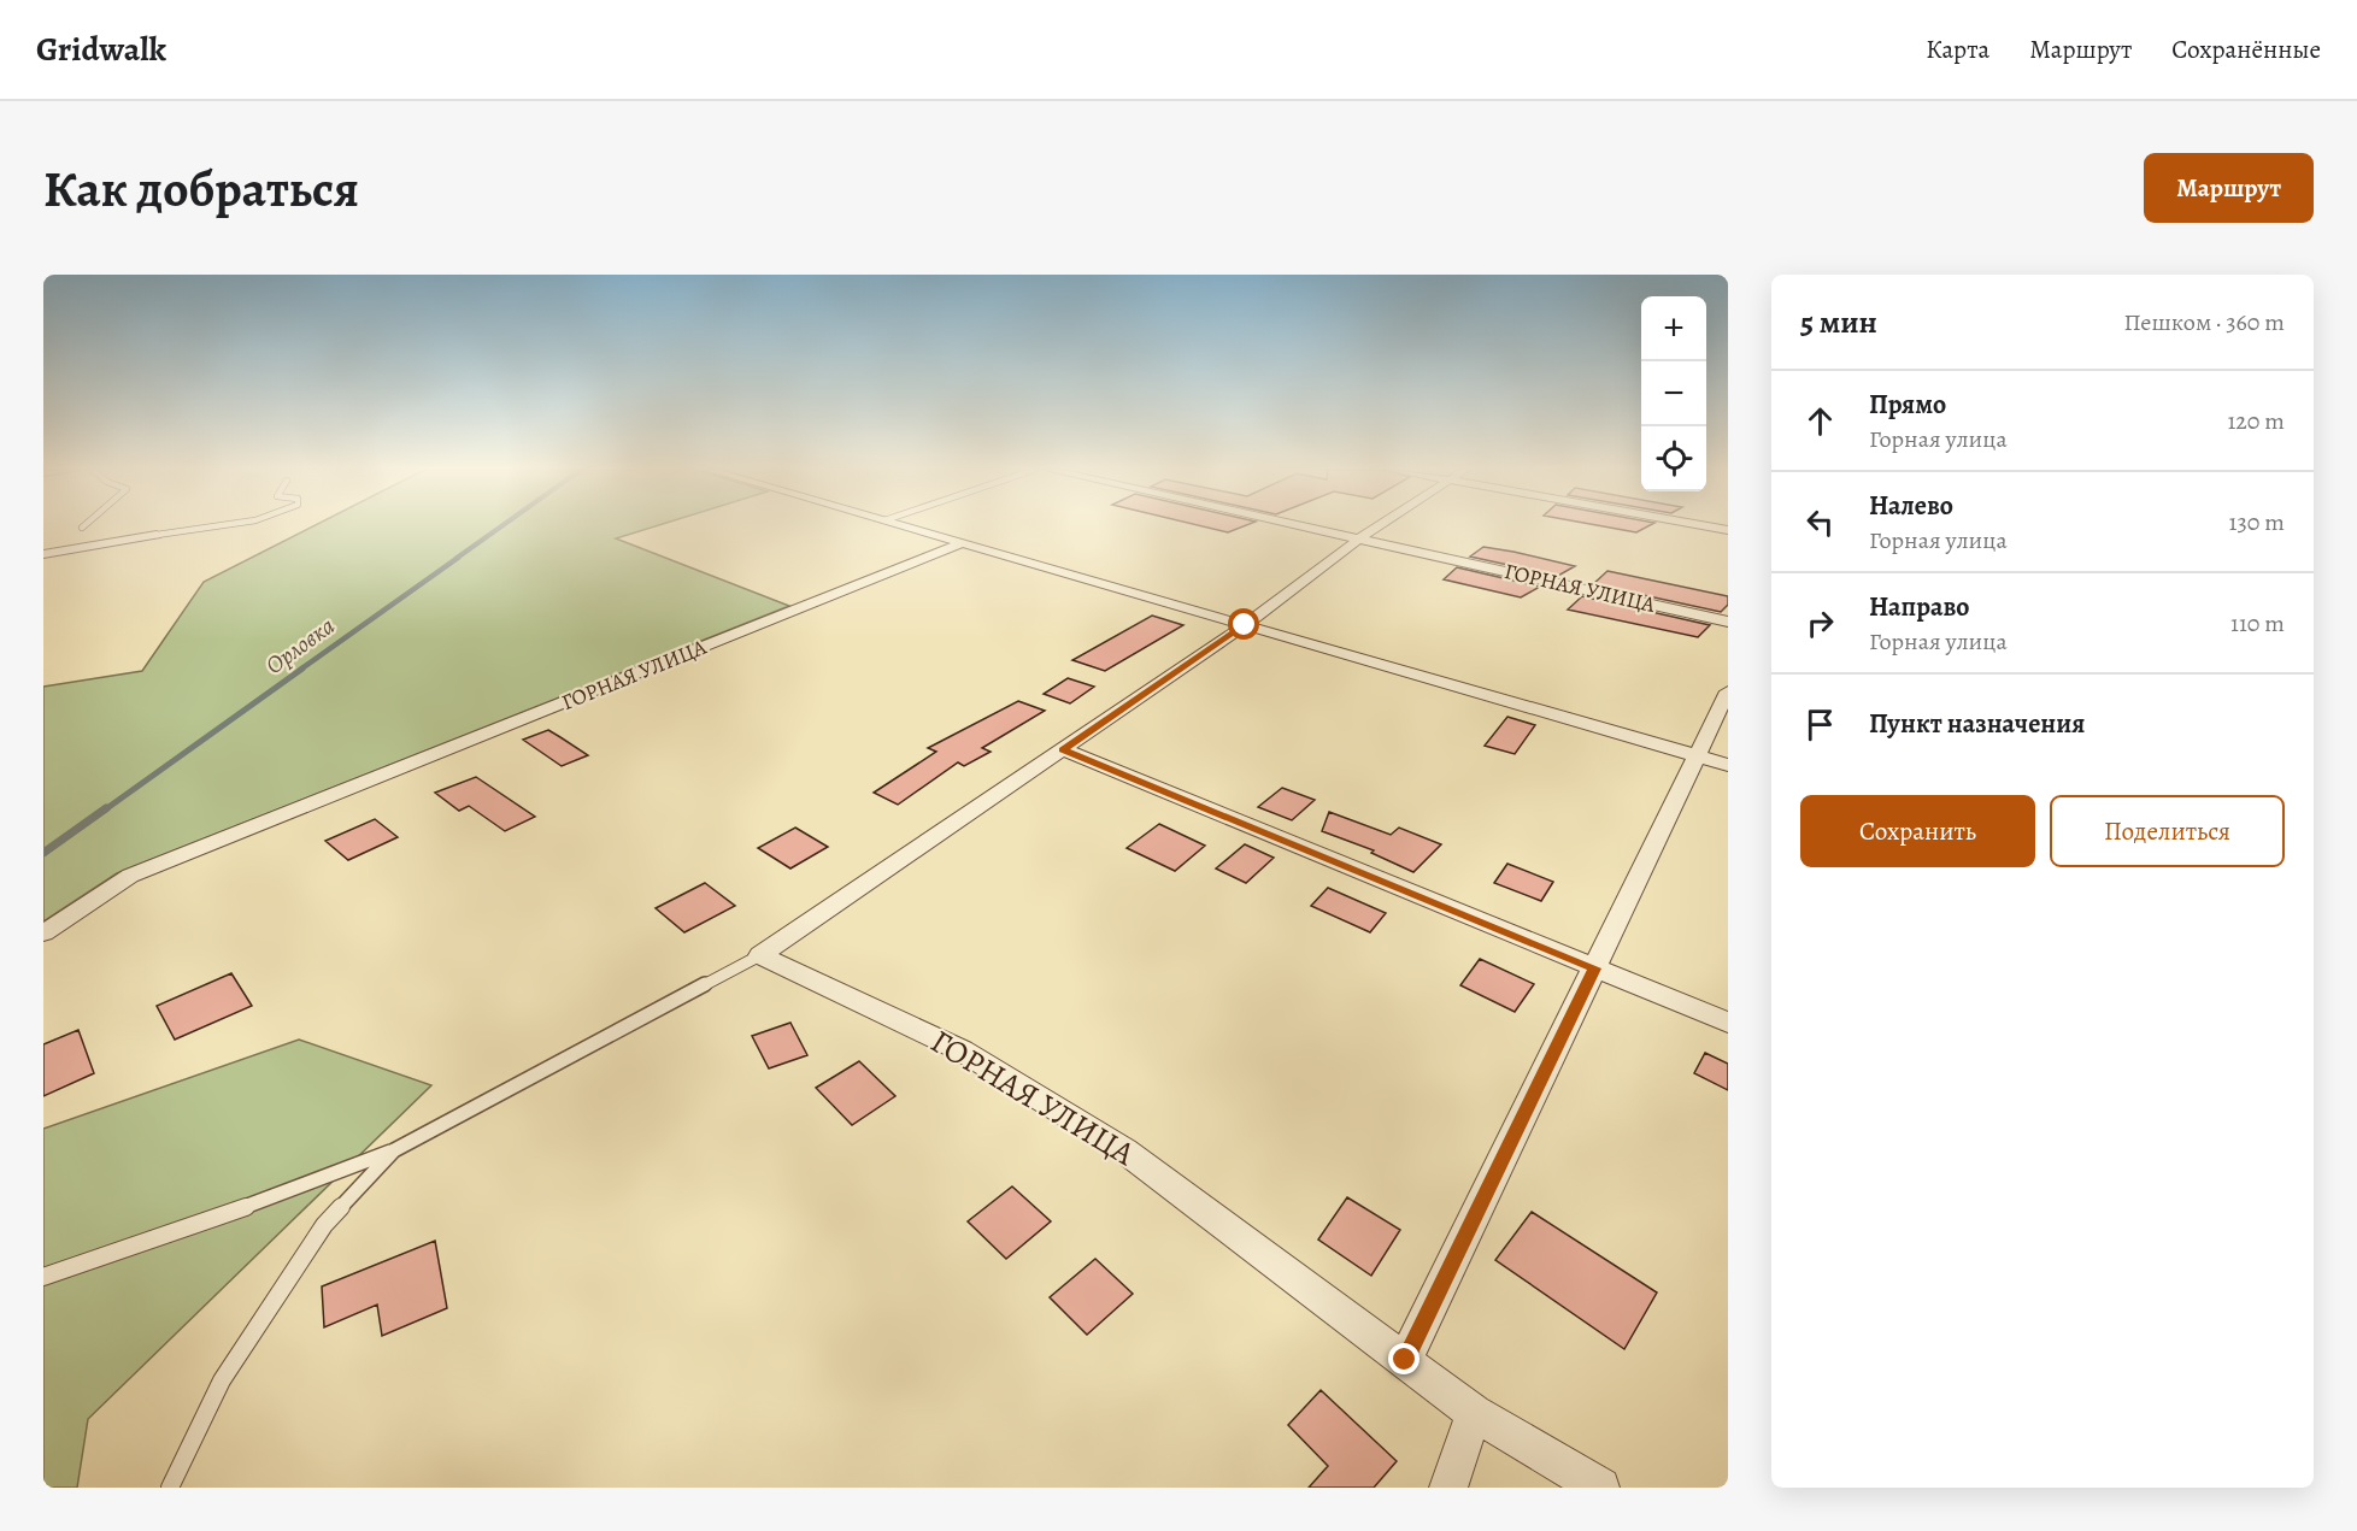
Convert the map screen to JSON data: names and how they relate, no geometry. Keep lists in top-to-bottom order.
{
  "streets": {
    "street": ["ГОРНАЯ УЛИЦА"]
  },
  "water": ["Орловка"],
  "page": {
    "header": "Gridwalk",
    "nav": ["Карта", "Маршрут", "Сохранённые"],
    "buttons": [
      "Маршрут",
      ["Сохранить", "Поделиться"]
    ],
    "title": "Как добраться",
    "heading": ["5 мин", "Пешком · 360 m"],
    "map_buttons": ["+", "−"],
    "list": [
      ["Прямо", "Горная улица", "120 m"],
      ["Налево", "Горная улица", "130 m"],
      ["Направо", "Горная улица", "110 m"],
      "Пункт назначения"
    ]
  }
}
